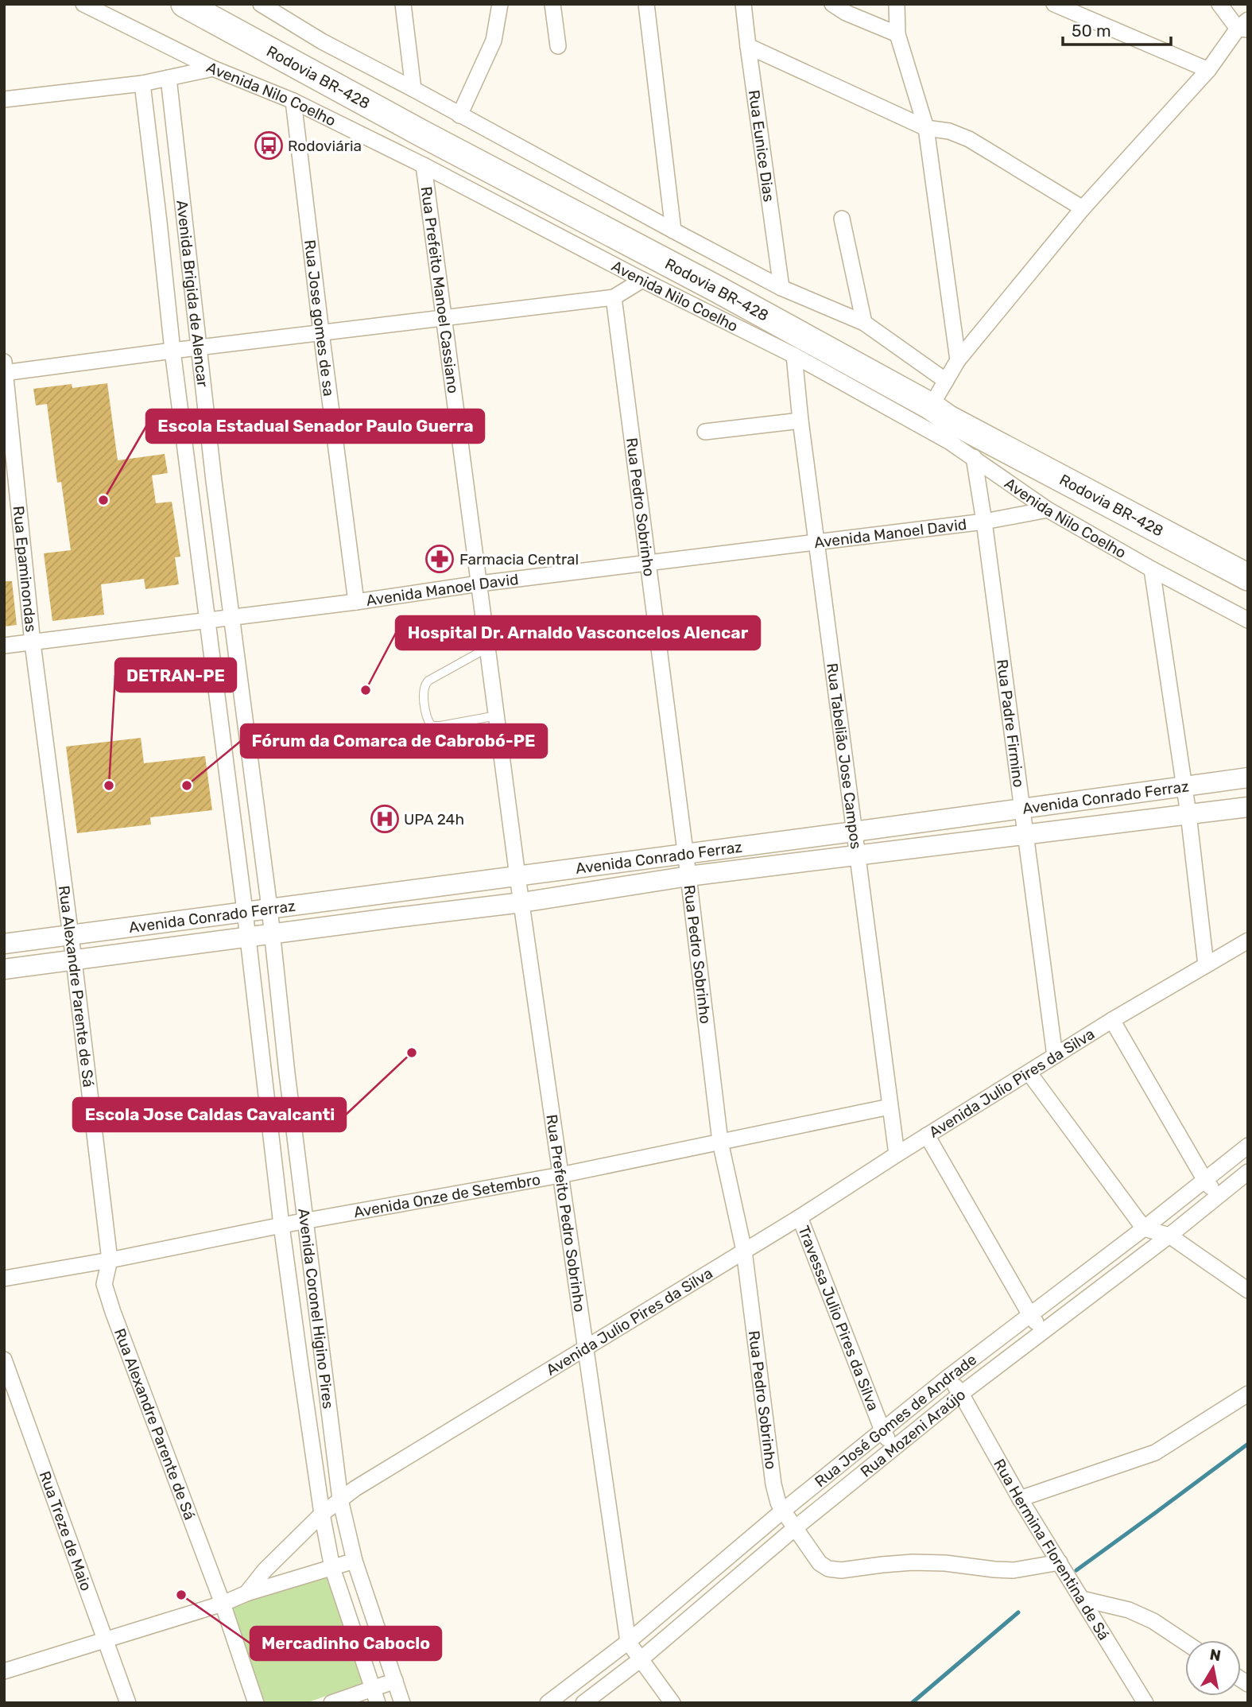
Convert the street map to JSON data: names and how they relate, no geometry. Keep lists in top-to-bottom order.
{
  "streets": {
    "highway": ["Rodovia BR-428"],
    "street": [
      "Avenida Nilo Coelho",
      "Rua Eunice Dias",
      "Rua Prefeito Manoel Cassiano",
      "Avenida Brigida de Alencar",
      "Rua Jose gomes de sa",
      "Rua Pedro Sobrinho",
      "Avenida Manoel David",
      "Rua Epaminondas",
      "Rua Padre Firmino",
      "Rua Tabelião Jose Campos",
      "Avenida Conrado Ferraz",
      "Rua Alexandre Parente de Sá",
      "Avenida Julio Pires da Silva",
      "Avenida Onze de Setembro",
      "Rua Prefeito Pedro Sobrinho",
      "Avenida Coronel Higino Pires",
      "Travessa Julio Pires da Silva",
      "Rua José Gomes de Andrade",
      "Rua Mozeni Araújo",
      "Rua Treze de Maio",
      "Rua Hermina Florentina de Sá"
    ]
  },
  "crossings": [
    ["Avenida Nilo Coelho", "Rua Prefeito Manoel Cassiano"],
    ["Avenida Nilo Coelho", "Rua Jose gomes de sa"],
    ["Avenida Nilo Coelho", "Avenida Manoel David"],
    ["Avenida Nilo Coelho", "Rua Padre Firmino"],
    ["Avenida Nilo Coelho", "Rua Tabelião Jose Campos"],
    ["Rua Prefeito Manoel Cassiano", "Avenida Manoel David"],
    ["Rua Prefeito Manoel Cassiano", "Avenida Conrado Ferraz"],
    ["Rua Prefeito Manoel Cassiano", "Rua Prefeito Pedro Sobrinho"],
    ["Avenida Brigida de Alencar", "Avenida Manoel David"],
    ["Avenida Brigida de Alencar", "Avenida Conrado Ferraz"],
    ["Avenida Brigida de Alencar", "Avenida Coronel Higino Pires"],
    ["Rua Jose gomes de sa", "Avenida Manoel David"],
    ["Rua Pedro Sobrinho", "Avenida Manoel David"],
    ["Rua Pedro Sobrinho", "Avenida Conrado Ferraz"],
    ["Rua Pedro Sobrinho", "Avenida Julio Pires da Silva"],
    ["Rua Pedro Sobrinho", "Avenida Onze de Setembro"],
    ["Rua Pedro Sobrinho", "Rua José Gomes de Andrade"],
    ["Rua Pedro Sobrinho", "Rua Mozeni Araújo"],
    ["Rua Pedro Sobrinho", "Rua Hermina Florentina de Sá"],
    ["Avenida Manoel David", "Rua Epaminondas"],
    ["Avenida Manoel David", "Rua Padre Firmino"],
    ["Avenida Manoel David", "Rua Tabelião Jose Campos"],
    ["Avenida Manoel David", "Rua Alexandre Parente de Sá"],
    ["Rua Epaminondas", "Rua Alexandre Parente de Sá"],
    ["Rua Padre Firmino", "Avenida Conrado Ferraz"],
    ["Rua Padre Firmino", "Avenida Julio Pires da Silva"],
    ["Rua Tabelião Jose Campos", "Avenida Conrado Ferraz"],
    ["Rua Tabelião Jose Campos", "Avenida Julio Pires da Silva"],
    ["Rua Tabelião Jose Campos", "Avenida Onze de Setembro"],
    ["Avenida Conrado Ferraz", "Rua Alexandre Parente de Sá"],
    ["Avenida Conrado Ferraz", "Rua Prefeito Pedro Sobrinho"],
    ["Avenida Conrado Ferraz", "Avenida Coronel Higino Pires"],
    ["Rua Alexandre Parente de Sá", "Avenida Julio Pires da Silva"],
    ["Rua Alexandre Parente de Sá", "Avenida Onze de Setembro"],
    ["Avenida Julio Pires da Silva", "Rua Prefeito Pedro Sobrinho"],
    ["Avenida Julio Pires da Silva", "Avenida Coronel Higino Pires"],
    ["Avenida Julio Pires da Silva", "Travessa Julio Pires da Silva"],
    ["Avenida Julio Pires da Silva", "Rua Treze de Maio"],
    ["Avenida Onze de Setembro", "Rua Prefeito Pedro Sobrinho"],
    ["Avenida Onze de Setembro", "Avenida Coronel Higino Pires"],
    ["Rua Prefeito Pedro Sobrinho", "Rua José Gomes de Andrade"],
    ["Rua Prefeito Pedro Sobrinho", "Rua Mozeni Araújo"],
    ["Travessa Julio Pires da Silva", "Rua José Gomes de Andrade"],
    ["Travessa Julio Pires da Silva", "Rua Mozeni Araújo"],
    ["Rua José Gomes de Andrade", "Rua Hermina Florentina de Sá"],
    ["Rua Mozeni Araújo", "Rua Hermina Florentina de Sá"]
  ],
  "places": {
    "bus stop": ["Rodoviária"],
    "other": [
      "Escola Estadual Senador Paulo Guerra",
      "Hospital Dr. Arnaldo Vasconcelos Alencar",
      "DETRAN-PE",
      "Fórum da Comarca de Cabrobó-PE",
      "Escola Jose Caldas Cavalcanti",
      "Mercadinho Caboclo"
    ],
    "pharmacy": ["Farmacia Central"],
    "hospital": ["UPA 24h"]
  },
  "scale_bar": "50 m",
  "north": "top"
}
